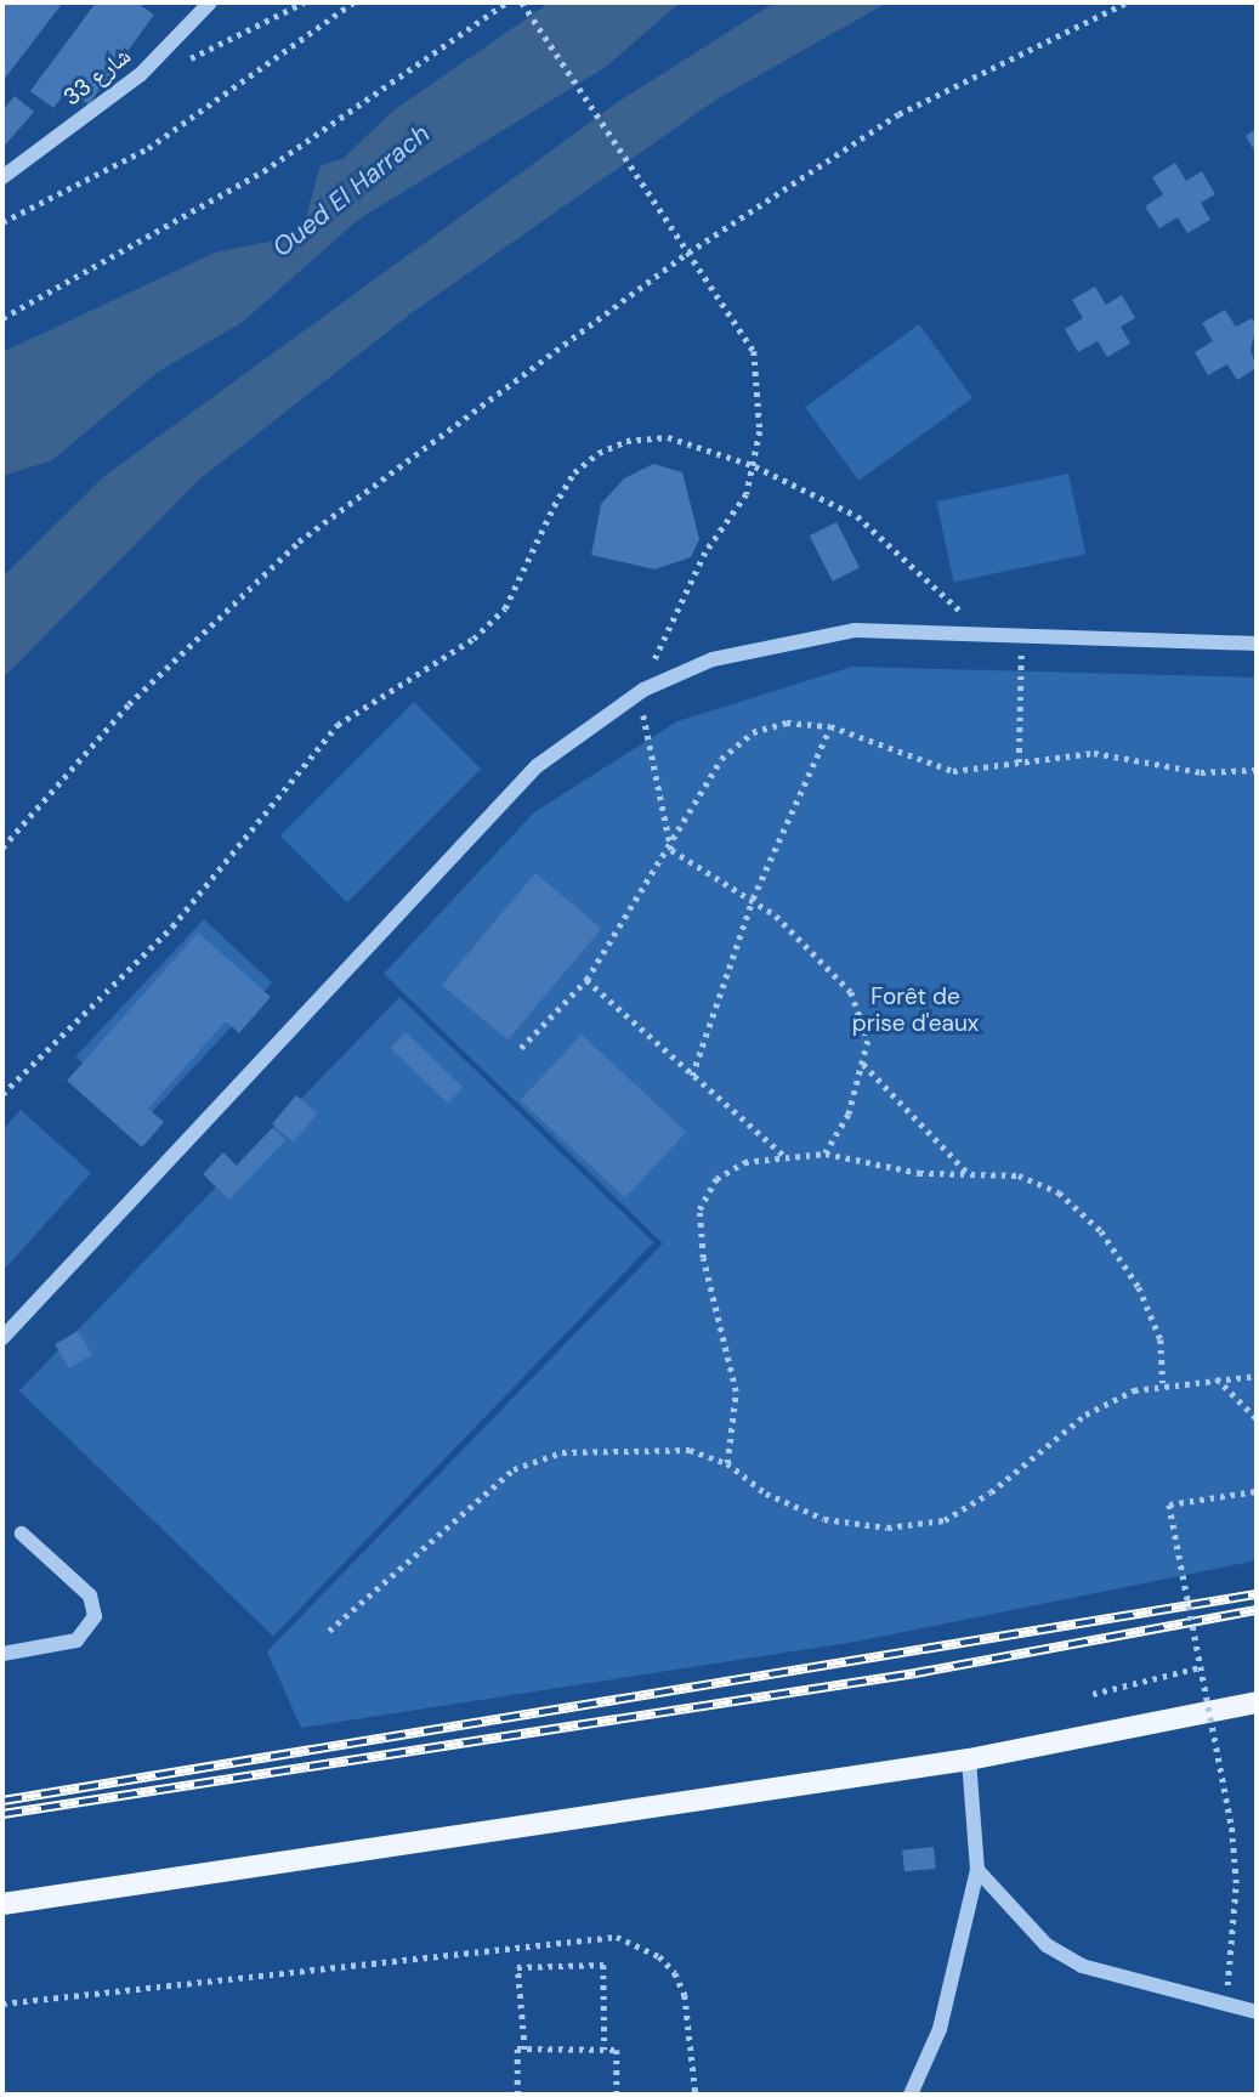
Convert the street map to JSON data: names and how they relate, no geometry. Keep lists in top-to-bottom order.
{
  "streets": {
    "street": ["شارع 33"]
  },
  "water": ["Oued El Harrach"],
  "parks": ["Forêt de prise d'eaux"]
}
